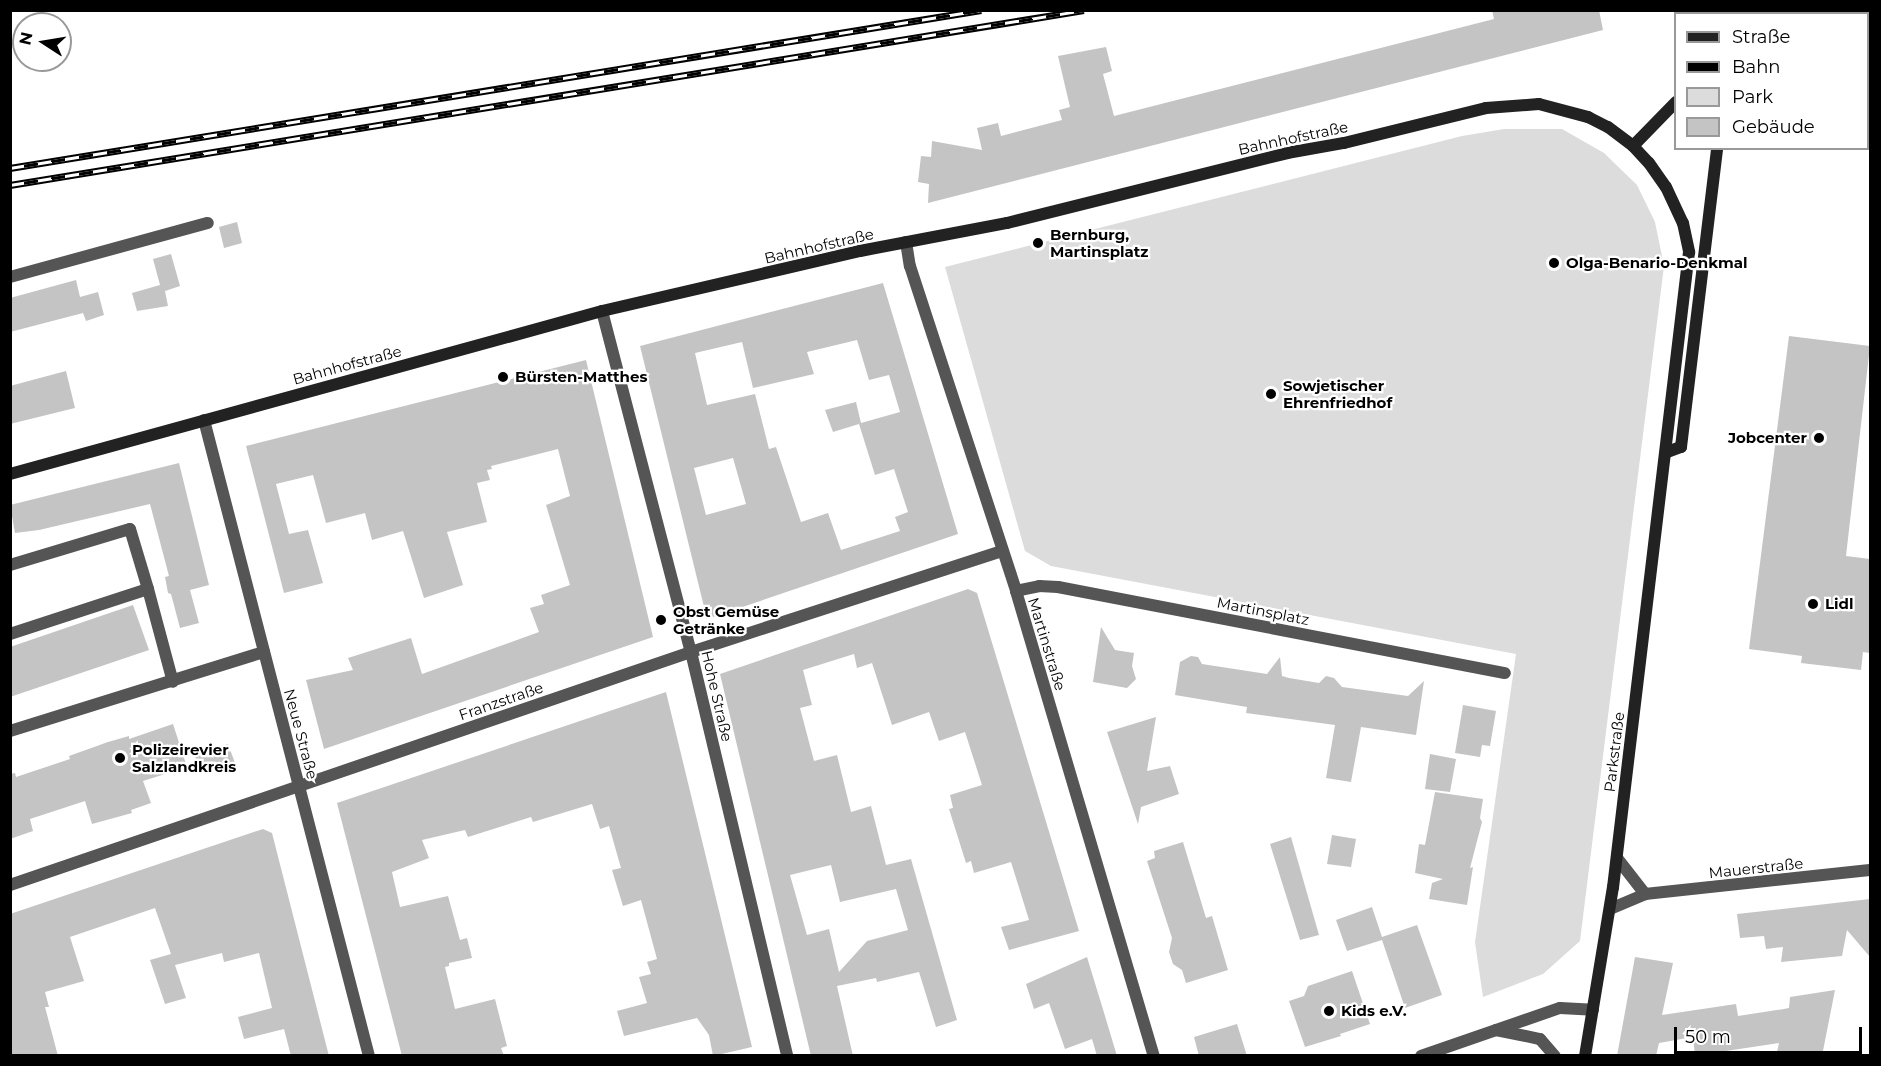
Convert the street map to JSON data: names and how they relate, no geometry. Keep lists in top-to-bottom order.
{
  "streets": {
    "main road": ["Bahnhofstraße", "Parkstraße"],
    "street": [
      "Martinsplatz",
      "Martinstraße",
      "Hohe Straße",
      "Franzstraße",
      "Neue Straße",
      "Mauerstraße"
    ]
  },
  "crossings": [
    ["Bahnhofstraße", "Martinstraße"],
    ["Bahnhofstraße", "Hohe Straße"],
    ["Bahnhofstraße", "Neue Straße"],
    ["Bahnhofstraße", "Parkstraße"],
    ["Martinsplatz", "Martinstraße"],
    ["Martinstraße", "Franzstraße"],
    ["Hohe Straße", "Franzstraße"],
    ["Franzstraße", "Neue Straße"],
    ["Parkstraße", "Mauerstraße"]
  ],
  "places": [
    "Bernburg, Martinsplatz",
    "Olga-Benario-Denkmal",
    "Bürsten-Matthes",
    "Sowjetischer Ehrenfriedhof",
    "Jobcenter",
    "Lidl",
    "Obst Gemüse Getränke",
    "Polizeirevier Salzlandkreis",
    "Kids e.V."
  ],
  "legend": [
    "Straße",
    "Bahn",
    "Park",
    "Gebäude"
  ],
  "scale_bar": "50 m",
  "north": "left"
}
